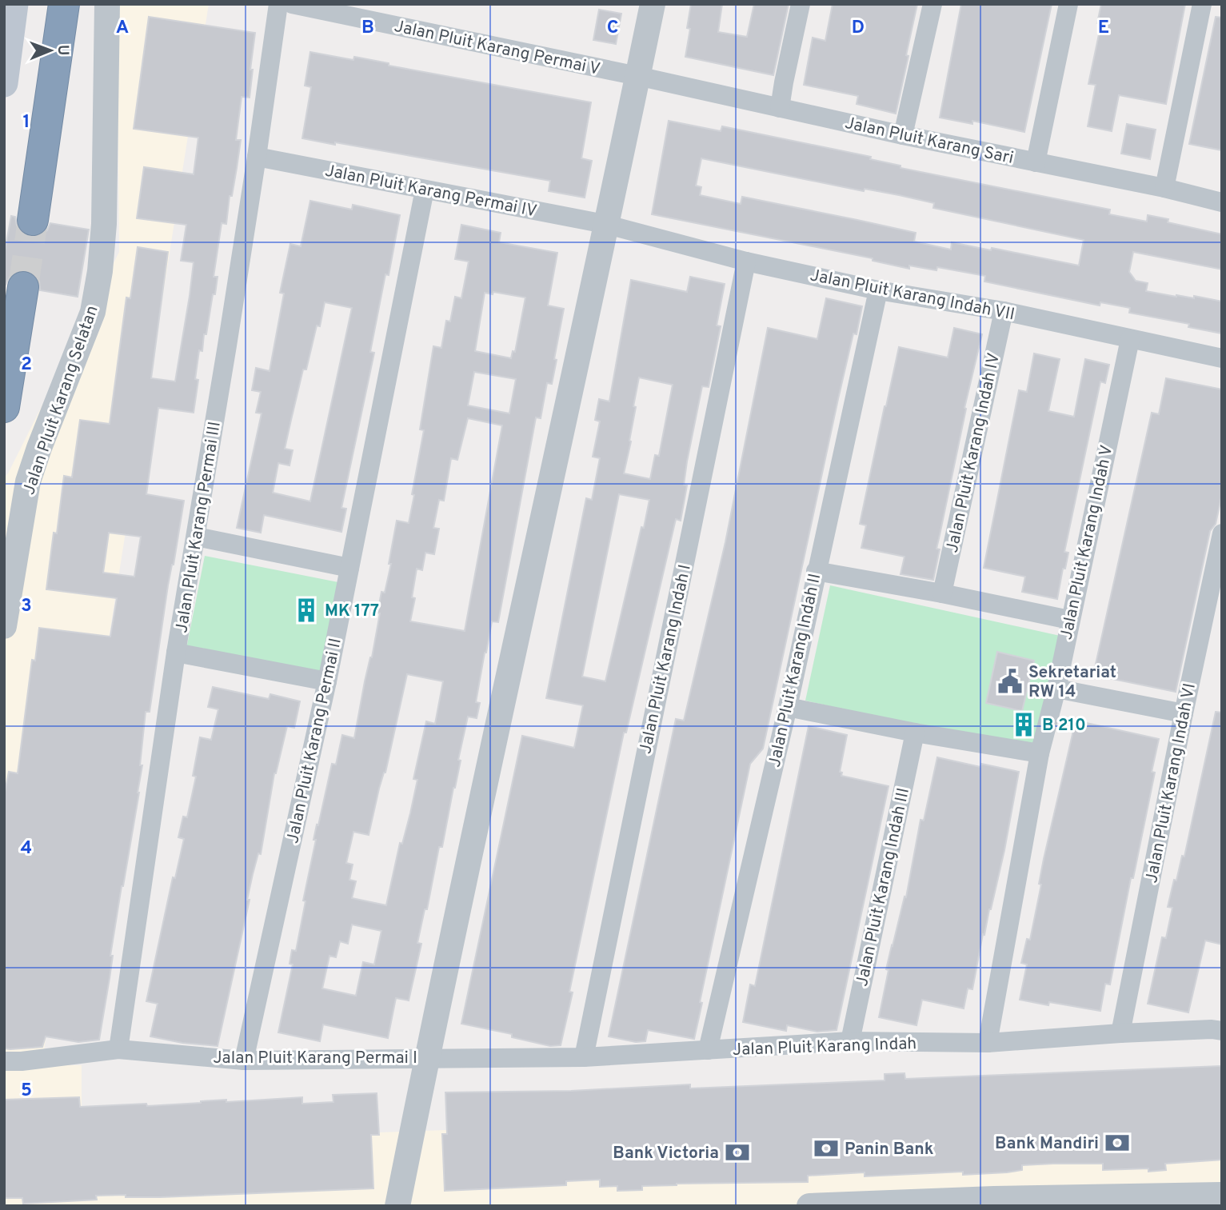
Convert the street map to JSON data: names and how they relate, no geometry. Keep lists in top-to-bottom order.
{
  "streets": {
    "street": [
      "Jalan Pluit Karang Permai V",
      "Jalan Pluit Karang Sari",
      "Jalan Pluit Karang Permai IV",
      "Jalan Pluit Karang Indah VII",
      "Jalan Pluit Karang Selatan",
      "Jalan Pluit Karang Indah IV",
      "Jalan Pluit Karang Permai III",
      "Jalan Pluit Karang Indah V",
      "Jalan Pluit Karang Indah I",
      "Jalan Pluit Karang Indah II",
      "Jalan Pluit Karang Permai II",
      "Jalan Pluit Karang Indah VI",
      "Jalan Pluit Karang Indah III",
      "Jalan Pluit Karang Indah",
      "Jalan Pluit Karang Permai I"
    ]
  },
  "crossings": [
    ["Jalan Pluit Karang Permai V", "Jalan Pluit Karang Sari"],
    ["Jalan Pluit Karang Permai IV", "Jalan Pluit Karang Indah VII"],
    ["Jalan Pluit Karang Permai IV", "Jalan Pluit Karang Permai III"],
    ["Jalan Pluit Karang Permai IV", "Jalan Pluit Karang Permai II"],
    ["Jalan Pluit Karang Indah VII", "Jalan Pluit Karang Indah IV"],
    ["Jalan Pluit Karang Indah VII", "Jalan Pluit Karang Indah V"],
    ["Jalan Pluit Karang Indah VII", "Jalan Pluit Karang Indah I"],
    ["Jalan Pluit Karang Indah VII", "Jalan Pluit Karang Indah II"],
    ["Jalan Pluit Karang Permai III", "Jalan Pluit Karang Permai I"],
    ["Jalan Pluit Karang Indah V", "Jalan Pluit Karang Indah"],
    ["Jalan Pluit Karang Indah I", "Jalan Pluit Karang Indah"],
    ["Jalan Pluit Karang Indah II", "Jalan Pluit Karang Indah"],
    ["Jalan Pluit Karang Permai II", "Jalan Pluit Karang Permai I"],
    ["Jalan Pluit Karang Indah VI", "Jalan Pluit Karang Indah"],
    ["Jalan Pluit Karang Indah III", "Jalan Pluit Karang Indah"],
    ["Jalan Pluit Karang Indah", "Jalan Pluit Karang Permai I"]
  ],
  "places": {
    "building": ["MK 177", "B 210"],
    "public building": ["Sekretariat RW 14"],
    "bank": ["Bank Mandiri", "Panin Bank", "Bank Victoria"]
  },
  "north": "right",
  "grid": {
    "columns": [
      "A",
      "B",
      "C",
      "D",
      "E"
    ],
    "rows": [
      "1",
      "2",
      "3",
      "4",
      "5"
    ]
  }
}
